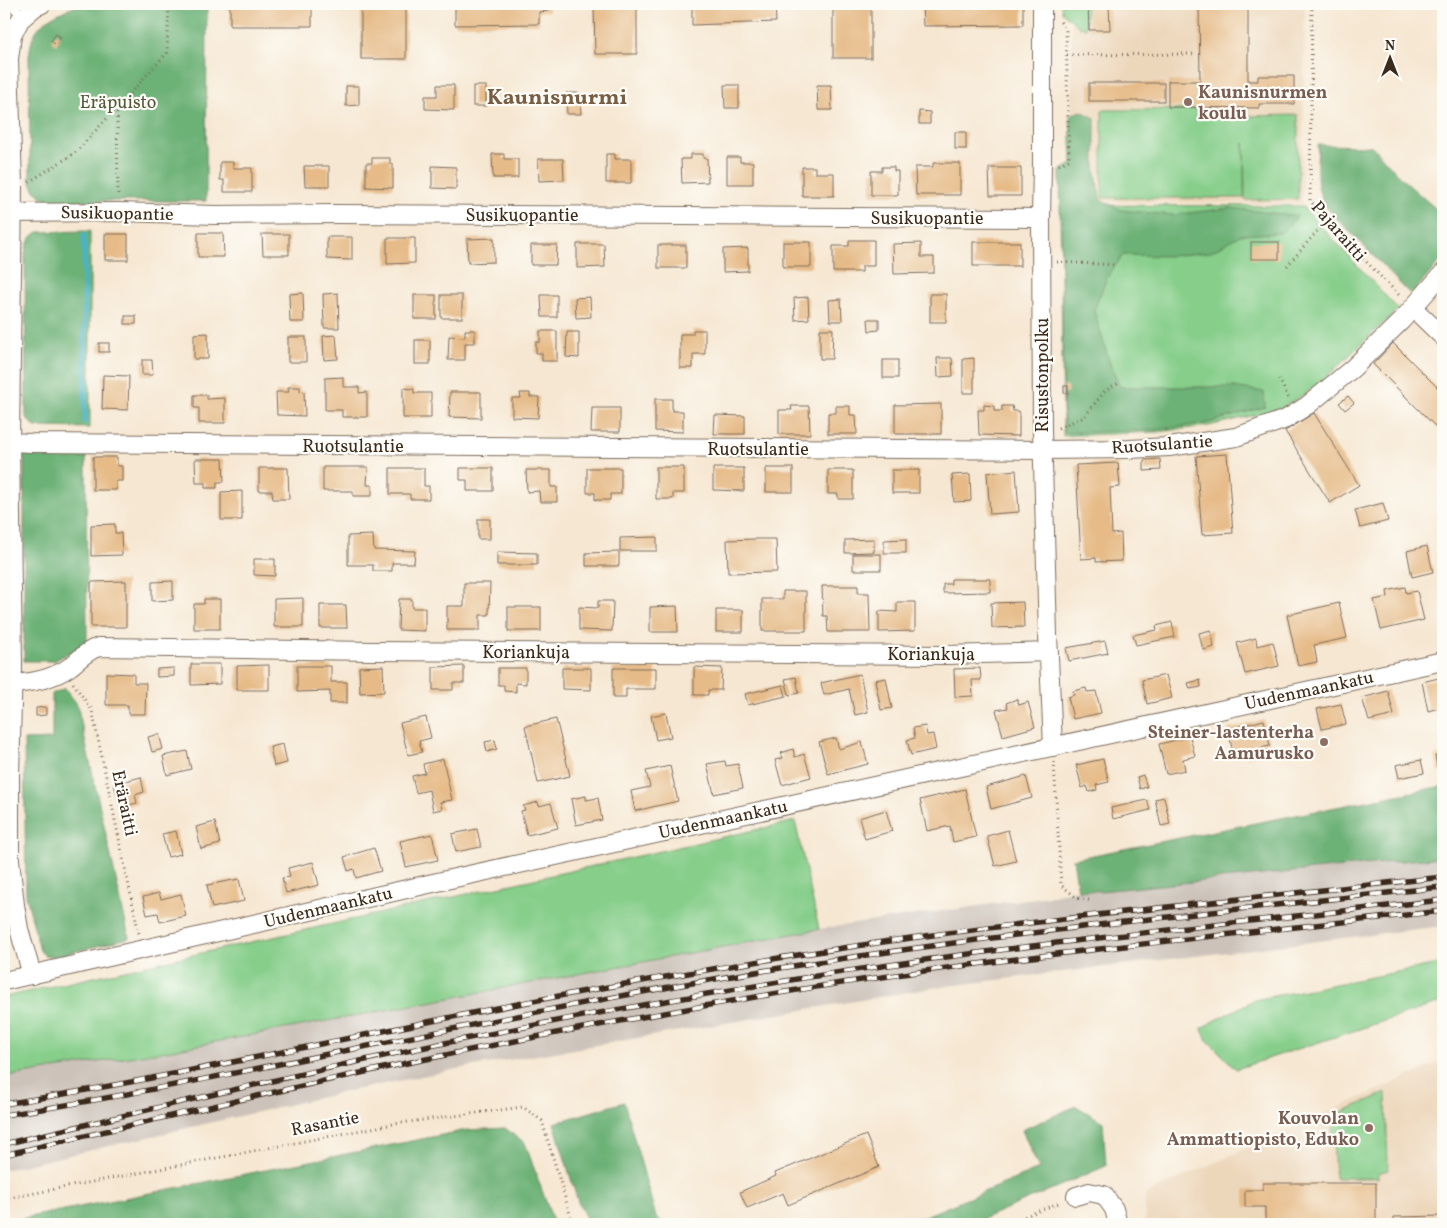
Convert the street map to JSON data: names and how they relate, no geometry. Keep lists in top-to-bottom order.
{
  "streets": {
    "street": [
      "Susikuopantie",
      "Risustonpolku",
      "Ruotsulantie",
      "Koriankuja",
      "Uudenmaankatu"
    ],
    "path": ["Pajaraitti", "Eräraitti", "Rasantie"]
  },
  "crossings": [
    ["Susikuopantie", "Risustonpolku"],
    ["Pajaraitti", "Ruotsulantie"],
    ["Risustonpolku", "Ruotsulantie"],
    ["Risustonpolku", "Koriankuja"],
    ["Risustonpolku", "Uudenmaankatu"],
    ["Koriankuja", "Eräraitti"],
    ["Uudenmaankatu", "Eräraitti"]
  ],
  "districts": ["Kaunisnurmi"],
  "parks": ["Eräpuisto"],
  "places": ["Kaunisnurmen koulu", "Steiner-lastenterha Aamurusko", "Kouvolan Ammattiopisto, Eduko"],
  "north": "top"
}
